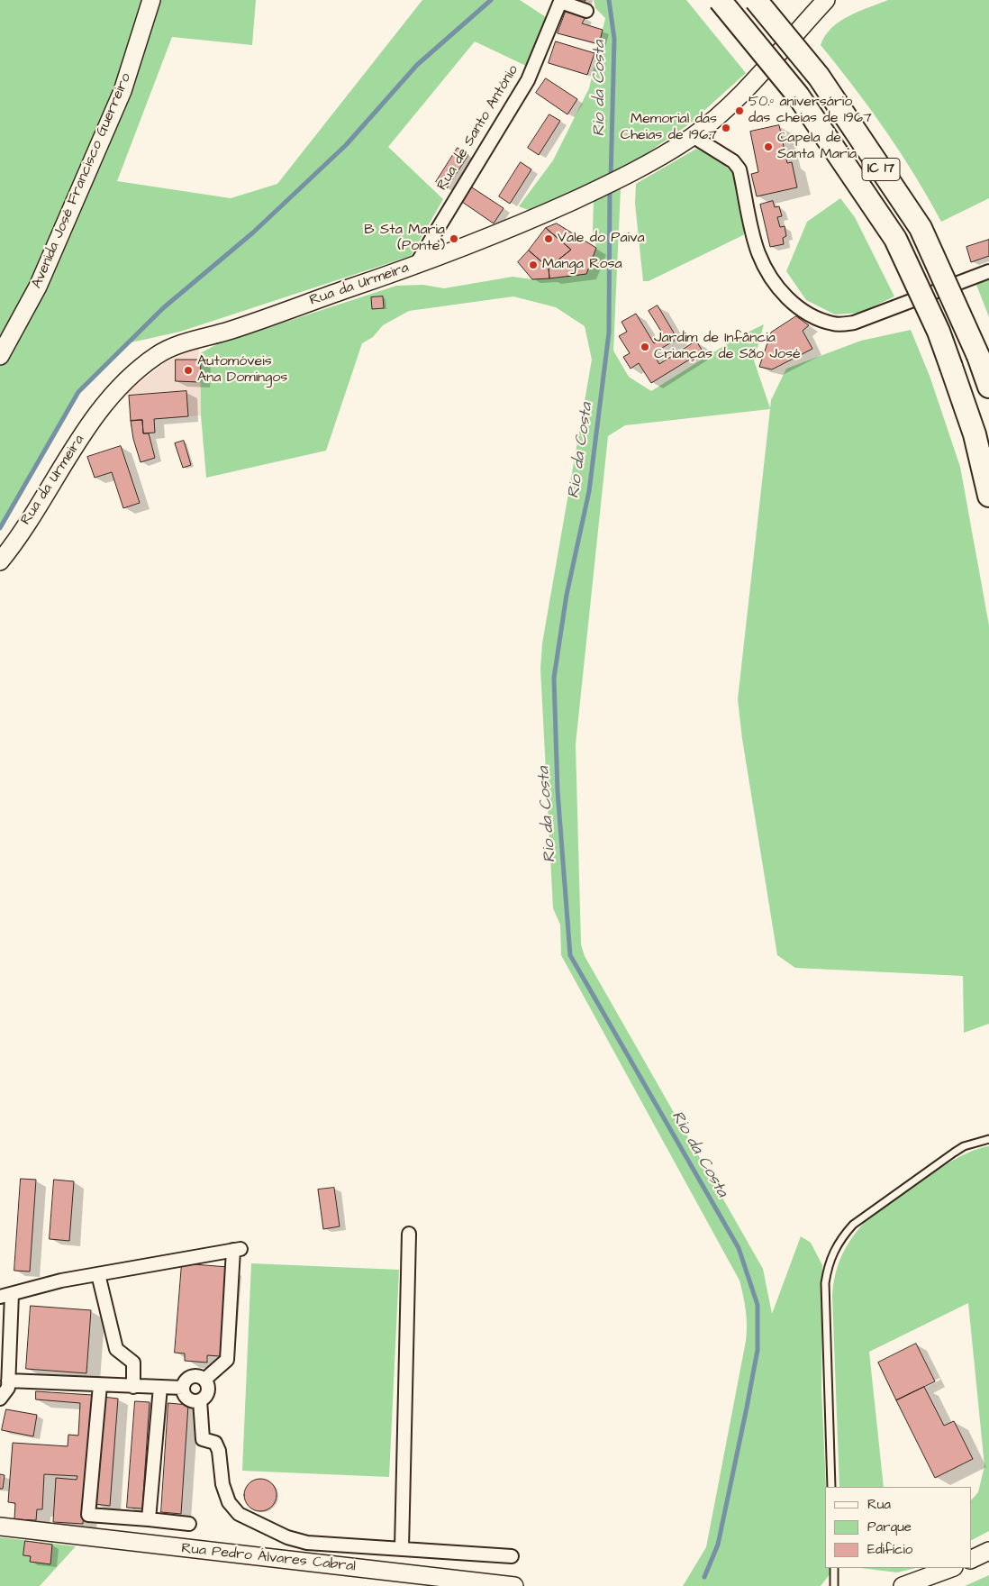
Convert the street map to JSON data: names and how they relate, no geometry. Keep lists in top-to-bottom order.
{
  "streets": {
    "highway": ["IC 17"],
    "street": [
      "Rua de Santo António",
      "Avenida José Francisco Guerreiro",
      "Rua da Urmeira",
      "Rua Pedro Álvares Cabral"
    ]
  },
  "crossings": [
    ["Rua de Santo António", "Rua da Urmeira"]
  ],
  "water": ["Rio da Costa"],
  "places": [
    "50.º aniversário das cheias de 1967",
    "Memorial das Cheias de 1967",
    "Capela de Santa Maria",
    "B Sta Maria (Ponte)",
    "Vale do Paiva",
    "Manga Rosa",
    "Jardim de Infância Crianças de São José",
    "Automóveis Ana Domingos"
  ],
  "legend": ["Rua", "Parque", "Edifício"]
}
